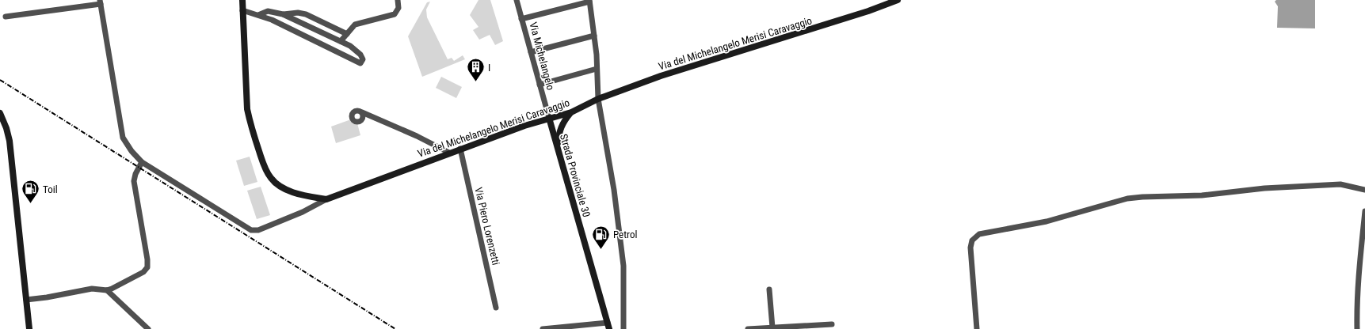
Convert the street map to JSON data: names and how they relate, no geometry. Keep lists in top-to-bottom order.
{
  "streets": {
    "street": [
      "Via del Michelangelo Merisi Caravaggio",
      "Via Michelangelo",
      "Strada Provinciale 30",
      "Via Piero Lorenzetti"
    ]
  },
  "crossings": [
    ["Via del Michelangelo Merisi Caravaggio", "Via Michelangelo"],
    ["Via del Michelangelo Merisi Caravaggio", "Strada Provinciale 30"],
    ["Via del Michelangelo Merisi Caravaggio", "Via Piero Lorenzetti"],
    ["Via Michelangelo", "Strada Provinciale 30"]
  ],
  "places": {
    "building": ["I"],
    "fuel station": ["Toil", "Petrol"]
  }
}
